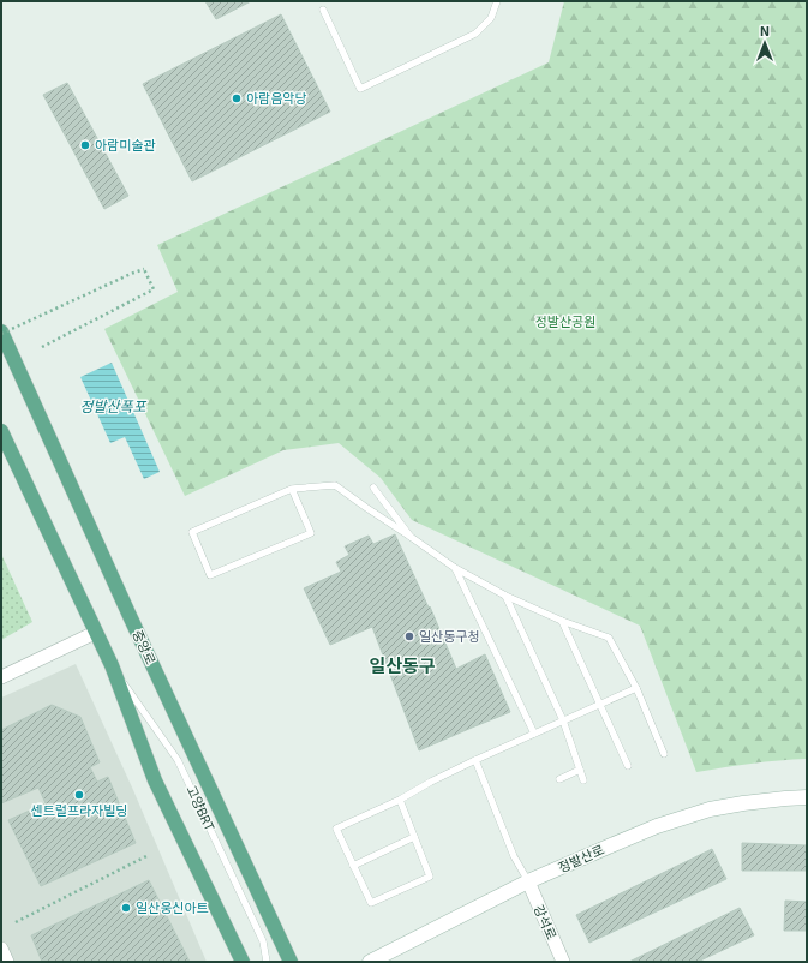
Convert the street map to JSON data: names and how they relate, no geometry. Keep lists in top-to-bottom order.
{
  "streets": {
    "main road": ["중앙로", "정발산로"],
    "street": ["강석로"],
    "lane": ["고양BRT"]
  },
  "crossings": [
    ["정발산로", "강석로"]
  ],
  "districts": ["일산동구"],
  "water": ["정발산폭포"],
  "parks": ["정발산공원"],
  "places": [
    "아람음악당",
    "아람미술관",
    "일산동구청",
    "센트럴프라자빌딩",
    "일산웅신아트"
  ],
  "north": "top"
}
